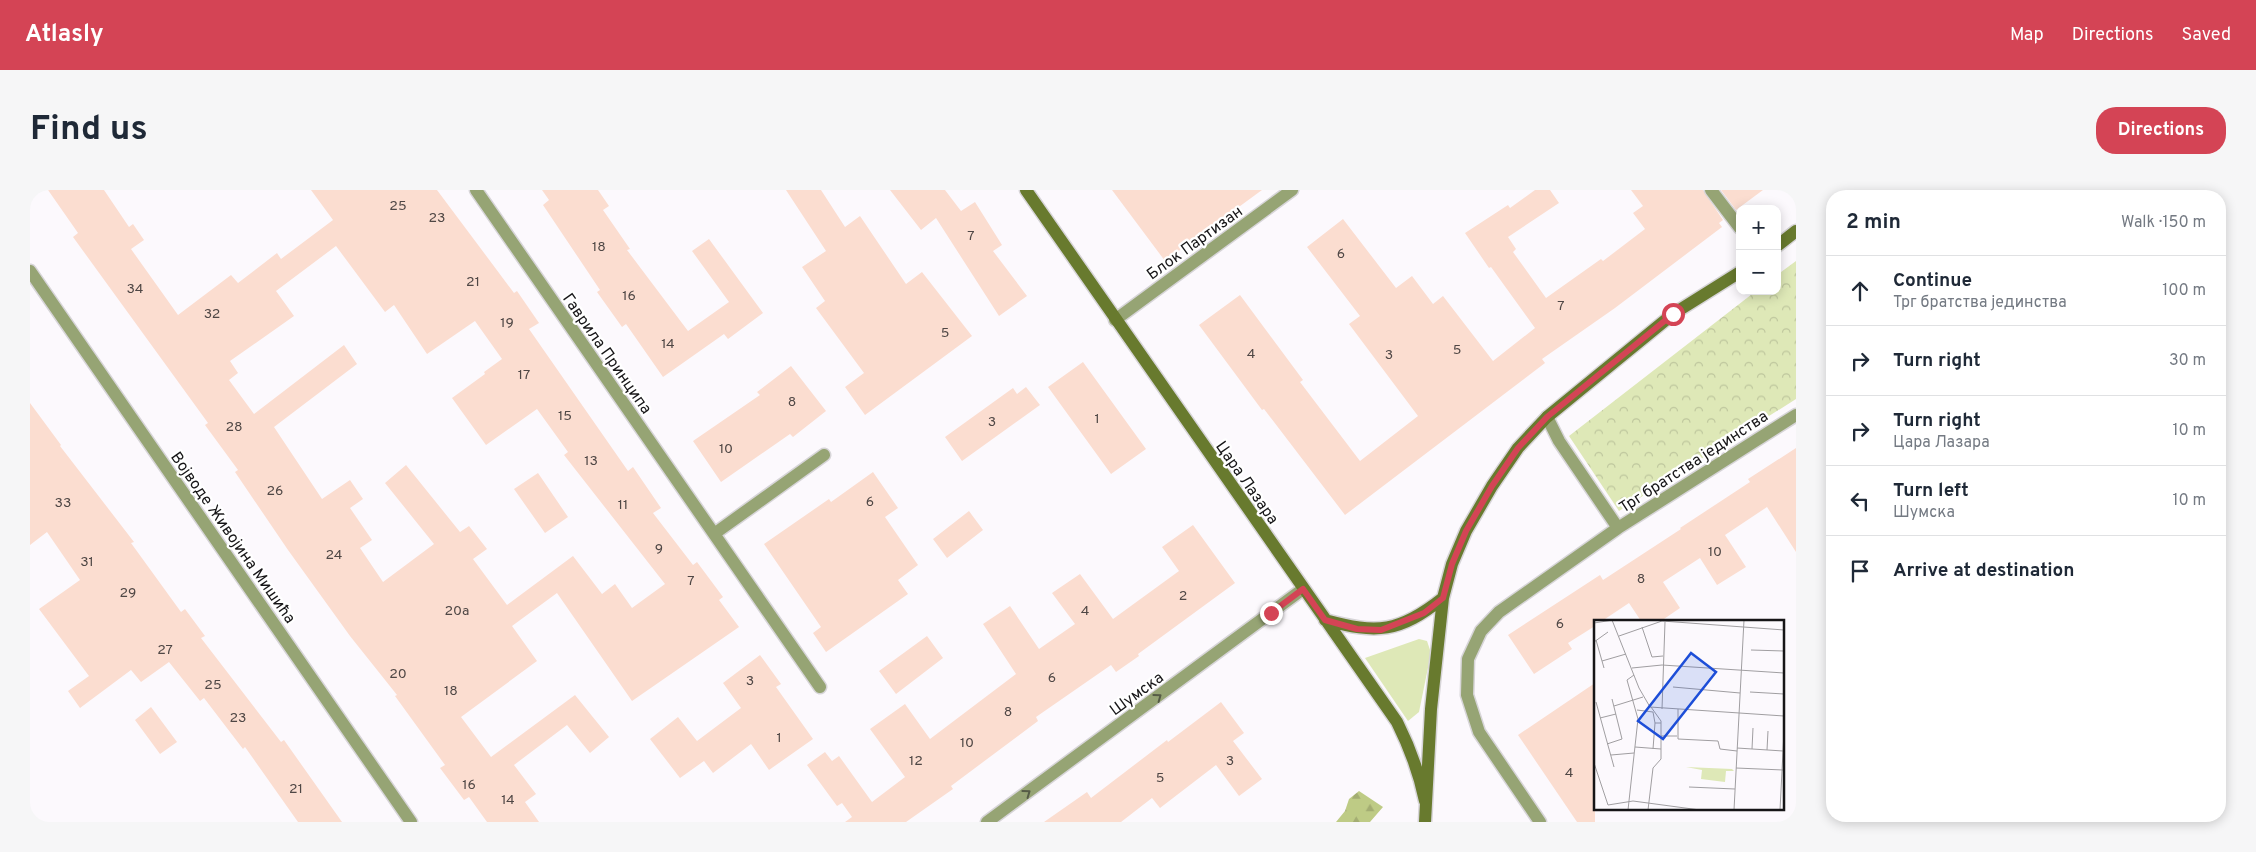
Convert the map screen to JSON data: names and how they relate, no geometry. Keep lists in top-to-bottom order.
{
  "streets": {
    "main road": ["Цара Лазара"],
    "street": [
      "Блок Партизан",
      "Гаврила Принципа",
      "Трг братства јединства",
      "Војводе Живојина Мишића",
      "Шумска"
    ]
  },
  "crossings": [
    ["Блок Партизан", "Цара Лазара"],
    ["Цара Лазара", "Шумска"]
  ],
  "one_way": ["Шумска"],
  "house_numbers": [
    "25",
    "23",
    "7",
    "18",
    "6",
    "21",
    "34",
    "16",
    "7",
    "32",
    "19",
    "5",
    "14",
    "5",
    "4",
    "3",
    "17",
    "8",
    "15",
    "1",
    "3",
    "28",
    "10",
    "13",
    "26",
    "6",
    "33",
    "11",
    "9",
    "10",
    "24",
    "31",
    "8",
    "7",
    "29",
    "2",
    "20a",
    "4",
    "6",
    "27",
    "20",
    "6",
    "3",
    "25",
    "18",
    "8",
    "23",
    "1",
    "10",
    "12",
    "3",
    "4",
    "5",
    "16",
    "21",
    "14"
  ],
  "page": {
    "header": "Atlasly",
    "nav": ["Map", "Directions", "Saved"],
    "buttons": "Directions",
    "title": "Find us",
    "heading": ["2 min", "Walk · 150 m"],
    "map_buttons": ["+", "−"],
    "list": [
      ["Continue", "Трг братства јединства", "100 m"],
      ["Turn right", "30 m"],
      ["Turn right", "Цара Лазара", "10 m"],
      ["Turn left", "Шумска", "10 m"],
      "Arrive at destination"
    ]
  }
}
